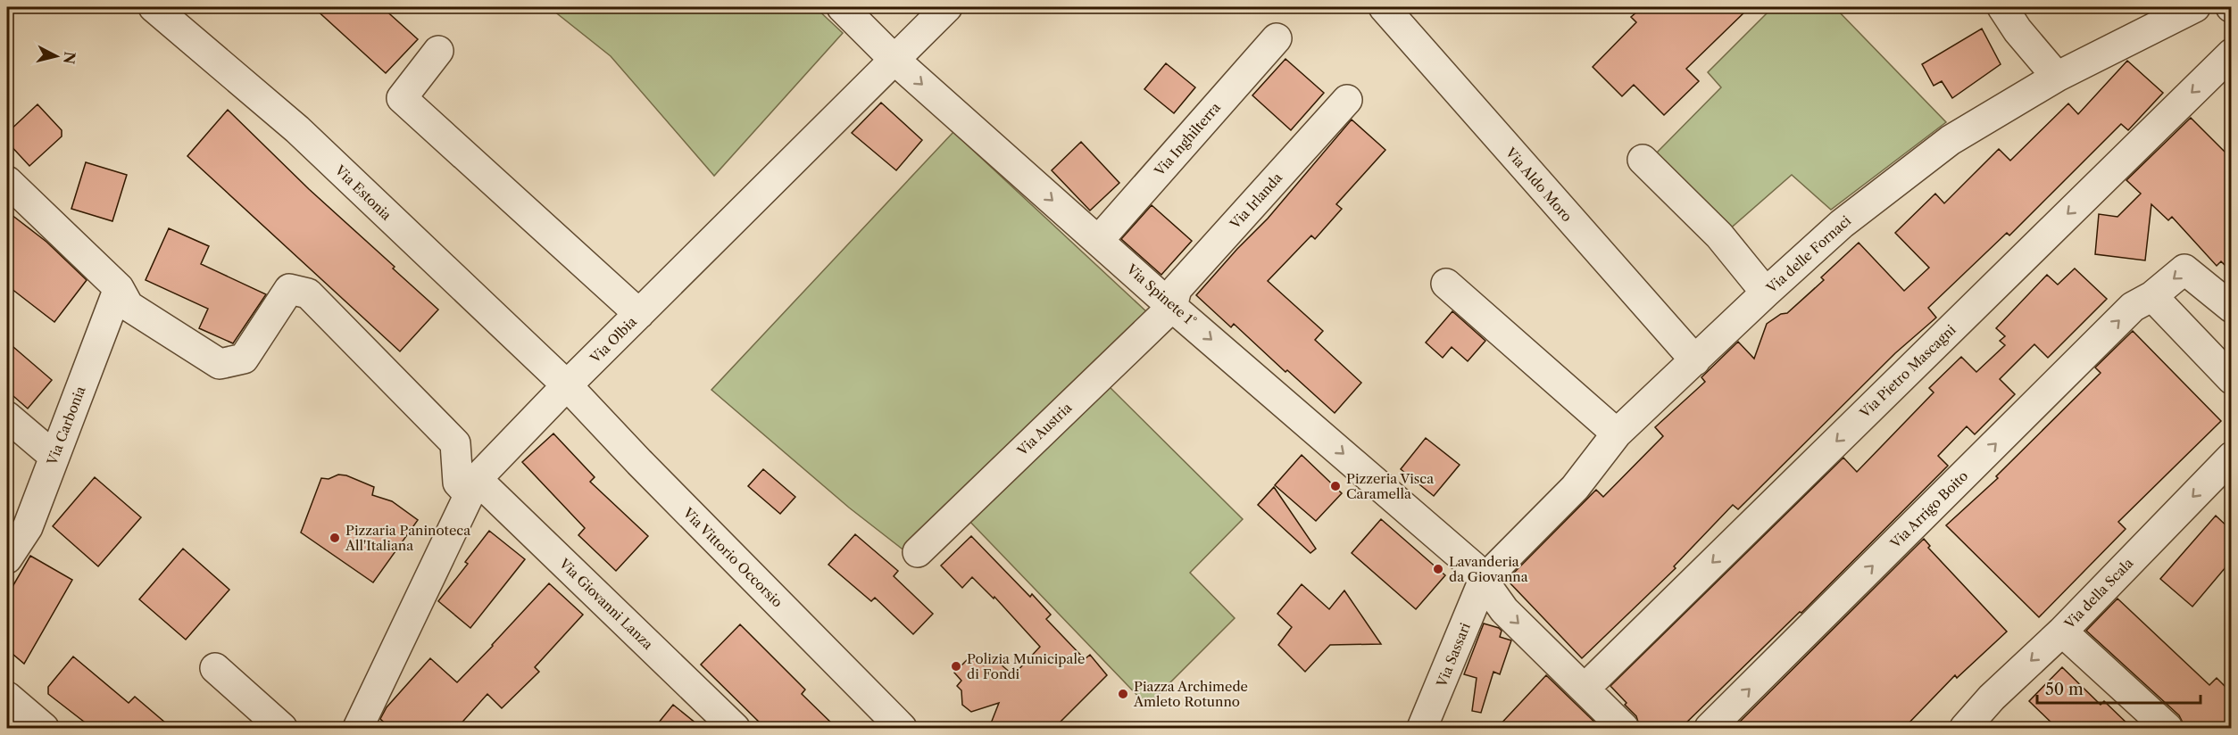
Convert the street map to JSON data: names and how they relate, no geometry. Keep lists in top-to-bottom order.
{
  "streets": {
    "street": [
      "Via Inghilterra",
      "Via Aldo Moro",
      "Via Estonia",
      "Via Irlanda",
      "Via delle Fornaci",
      "Via Spinete 1°",
      "Via Olbia",
      "Via Pietro Mascagni",
      "Via Carbonia",
      "Via Austria",
      "Via Arrigo Boito",
      "Via Vittorio Occorsio",
      "Via della Scala",
      "Via Giovanni Lanza",
      "Via Sassari"
    ]
  },
  "crossings": [
    ["Via Inghilterra", "Via Spinete 1°"],
    ["Via Aldo Moro", "Via delle Fornaci"],
    ["Via Estonia", "Via Olbia"],
    ["Via Estonia", "Via Vittorio Occorsio"],
    ["Via Irlanda", "Via Spinete 1°"],
    ["Via Irlanda", "Via Austria"],
    ["Via delle Fornaci", "Via Spinete 1°"],
    ["Via delle Fornaci", "Via Sassari"],
    ["Via Spinete 1°", "Via Olbia"],
    ["Via Spinete 1°", "Via Pietro Mascagni"],
    ["Via Spinete 1°", "Via Austria"],
    ["Via Spinete 1°", "Via Sassari"],
    ["Via Olbia", "Via Vittorio Occorsio"],
    ["Via Olbia", "Via Giovanni Lanza"],
    ["Via Carbonia", "Via Giovanni Lanza"]
  ],
  "one_way": ["Via Spinete 1°", "Via Pietro Mascagni", "Via della Scala"],
  "places": [
    "Pizzeria Visca Caramella",
    "Pizzaria Paninoteca All'Italiana",
    "Lavanderia da Giovanna",
    "Polizia Municipale di Fondi",
    "Piazza Archimede Amleto Rotunno"
  ],
  "scale_bar": "50 m",
  "north": "right"
}
